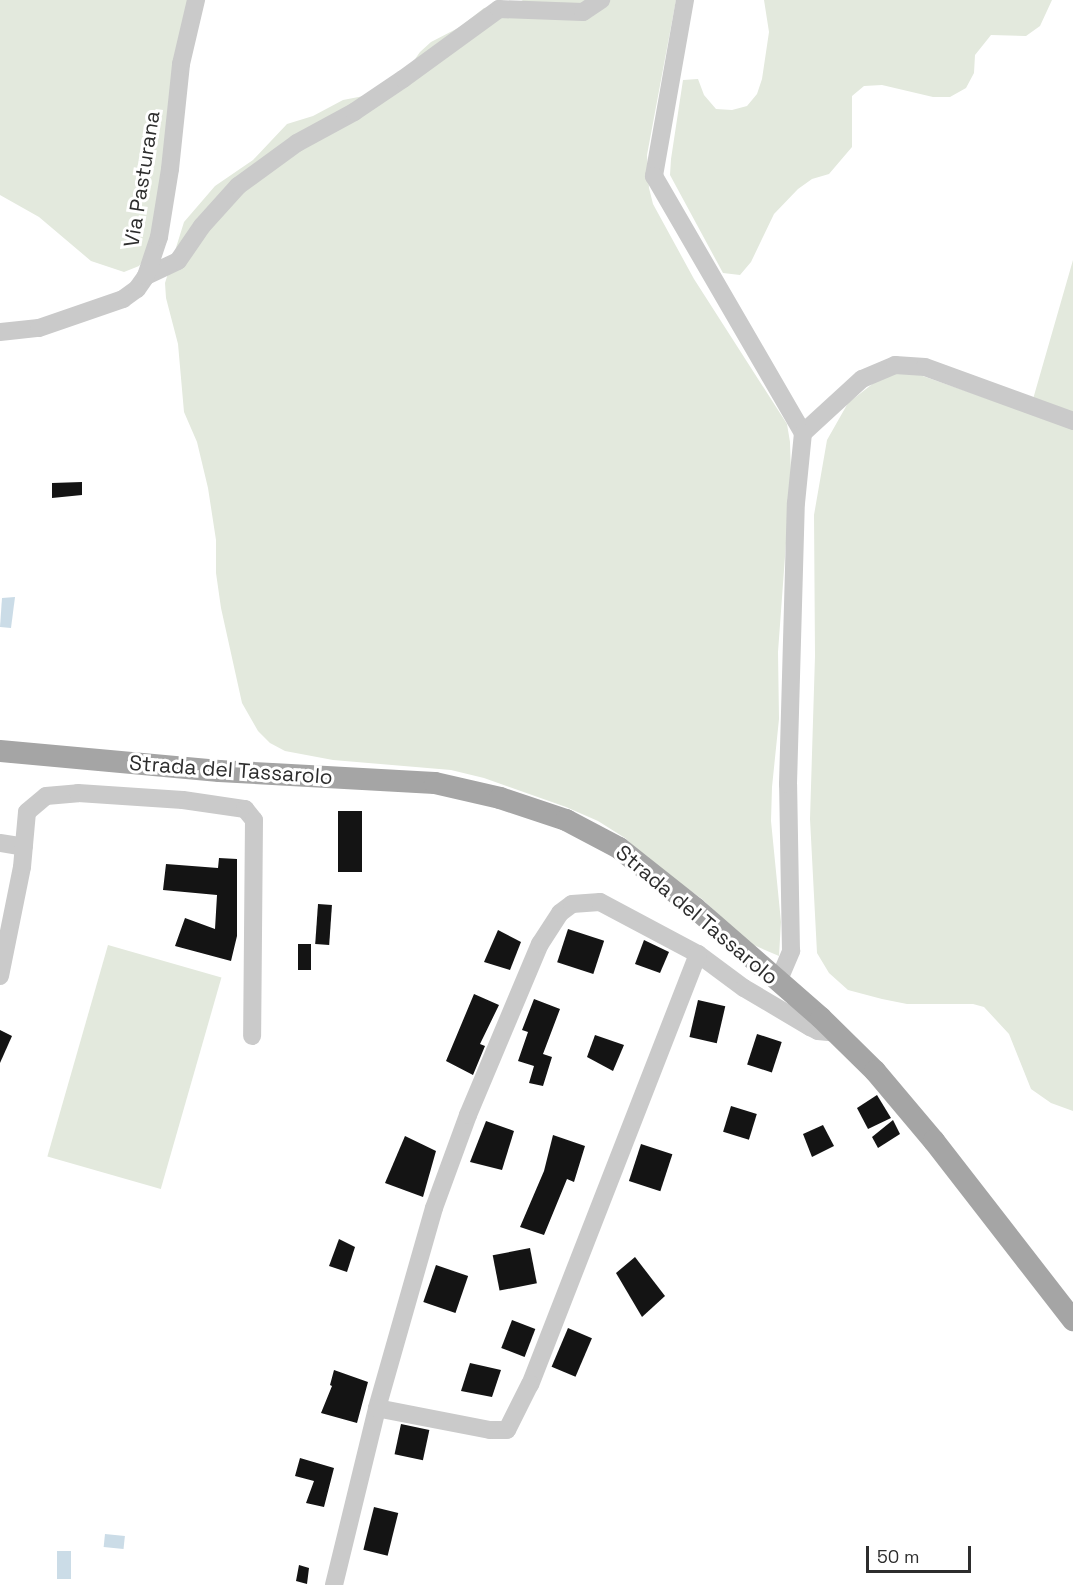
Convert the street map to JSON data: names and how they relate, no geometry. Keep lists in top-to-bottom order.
{
  "streets": {
    "main road": ["Strada del Tassarolo"],
    "street": ["Via Pasturana"]
  },
  "scale_bar": "50 m"
}
